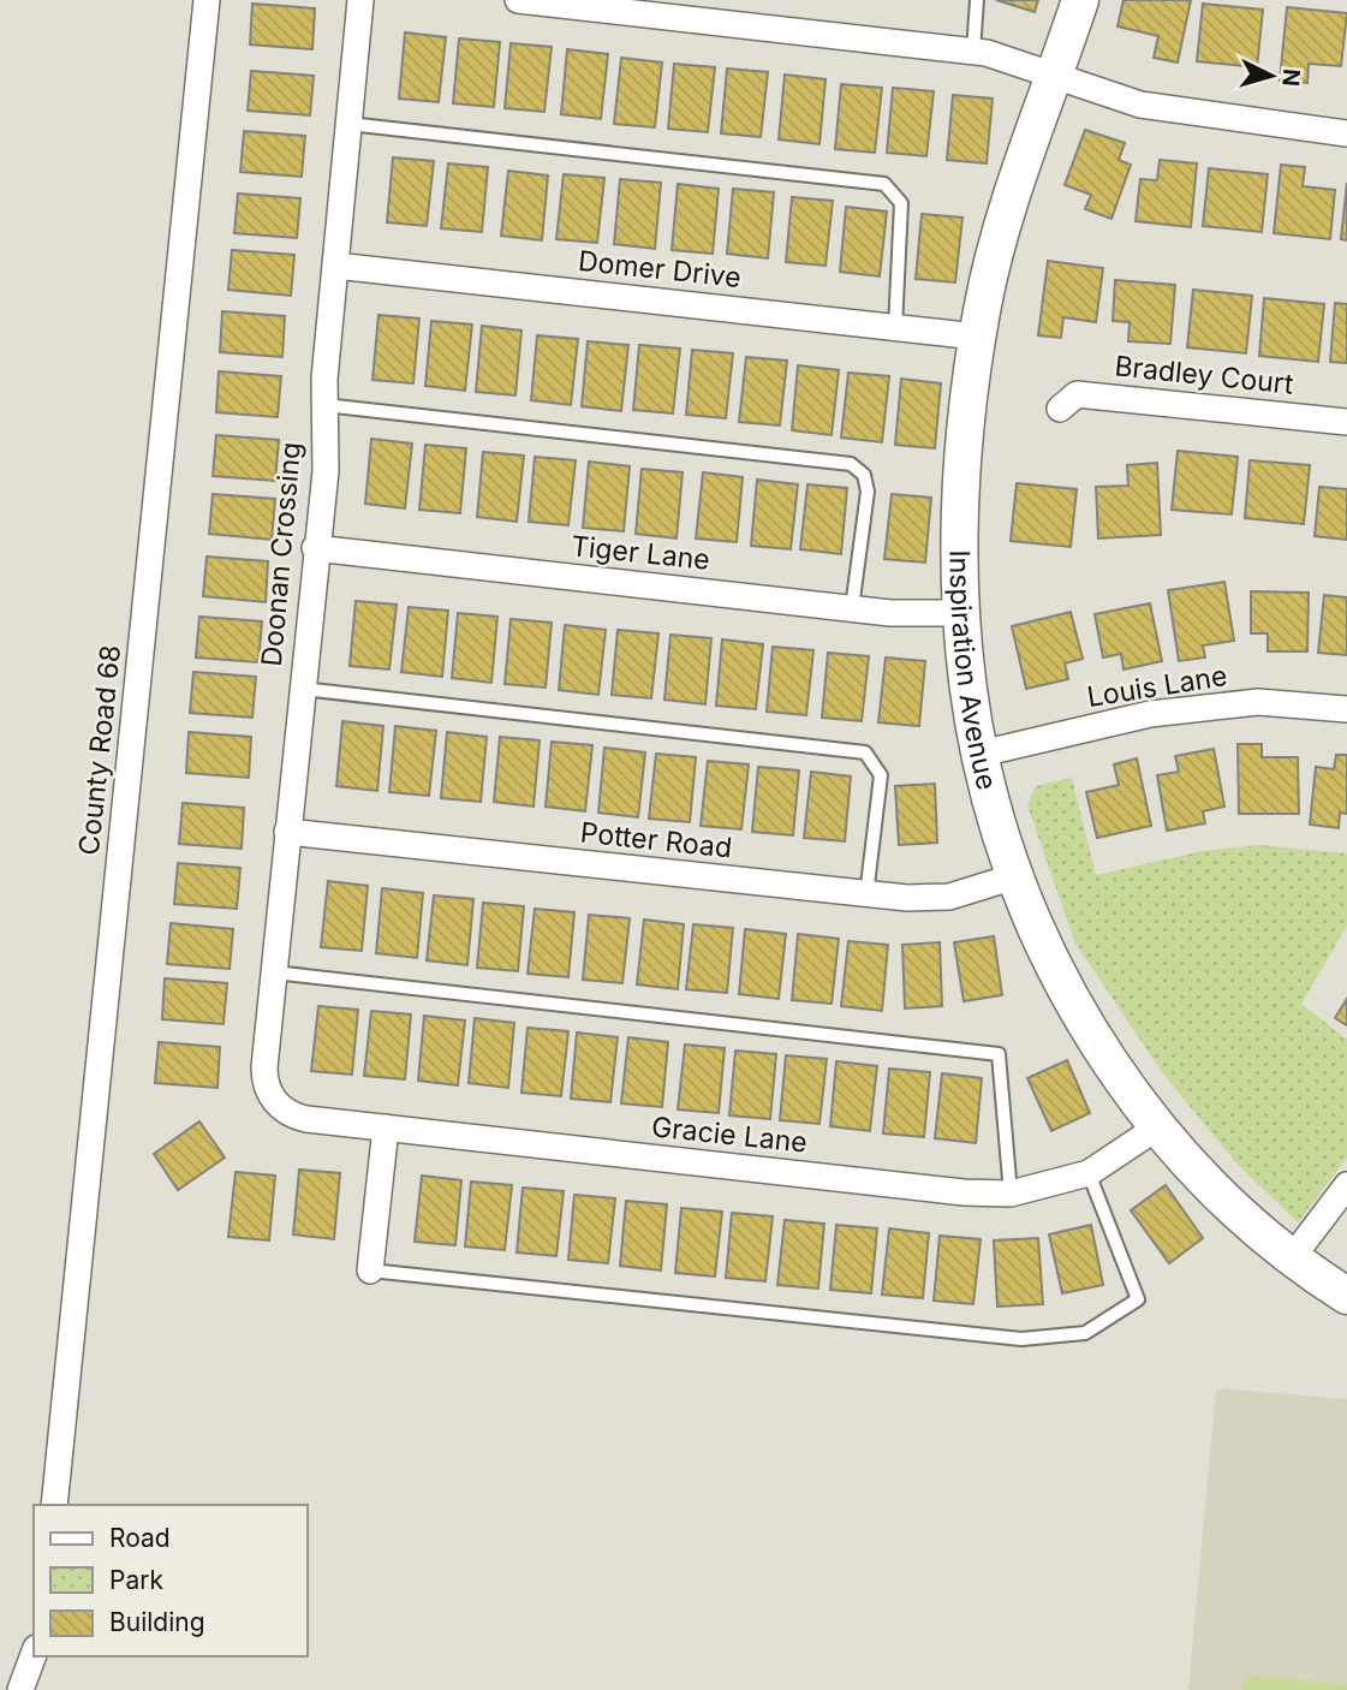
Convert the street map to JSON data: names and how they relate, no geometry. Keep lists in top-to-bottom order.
{
  "streets": {
    "street": [
      "Domer Drive",
      "Bradley Court",
      "Tiger Lane",
      "Doonan Crossing",
      "Inspiration Avenue",
      "Louis Lane",
      "County Road 68",
      "Potter Road",
      "Gracie Lane"
    ]
  },
  "crossings": [
    ["Domer Drive", "Doonan Crossing"],
    ["Domer Drive", "Inspiration Avenue"],
    ["Tiger Lane", "Doonan Crossing"],
    ["Tiger Lane", "Inspiration Avenue"],
    ["Doonan Crossing", "Potter Road"],
    ["Doonan Crossing", "Gracie Lane"],
    ["Inspiration Avenue", "Louis Lane"],
    ["Inspiration Avenue", "Potter Road"],
    ["Inspiration Avenue", "Gracie Lane"]
  ],
  "legend": ["Road", "Park", "Building"],
  "north": "right"
}
